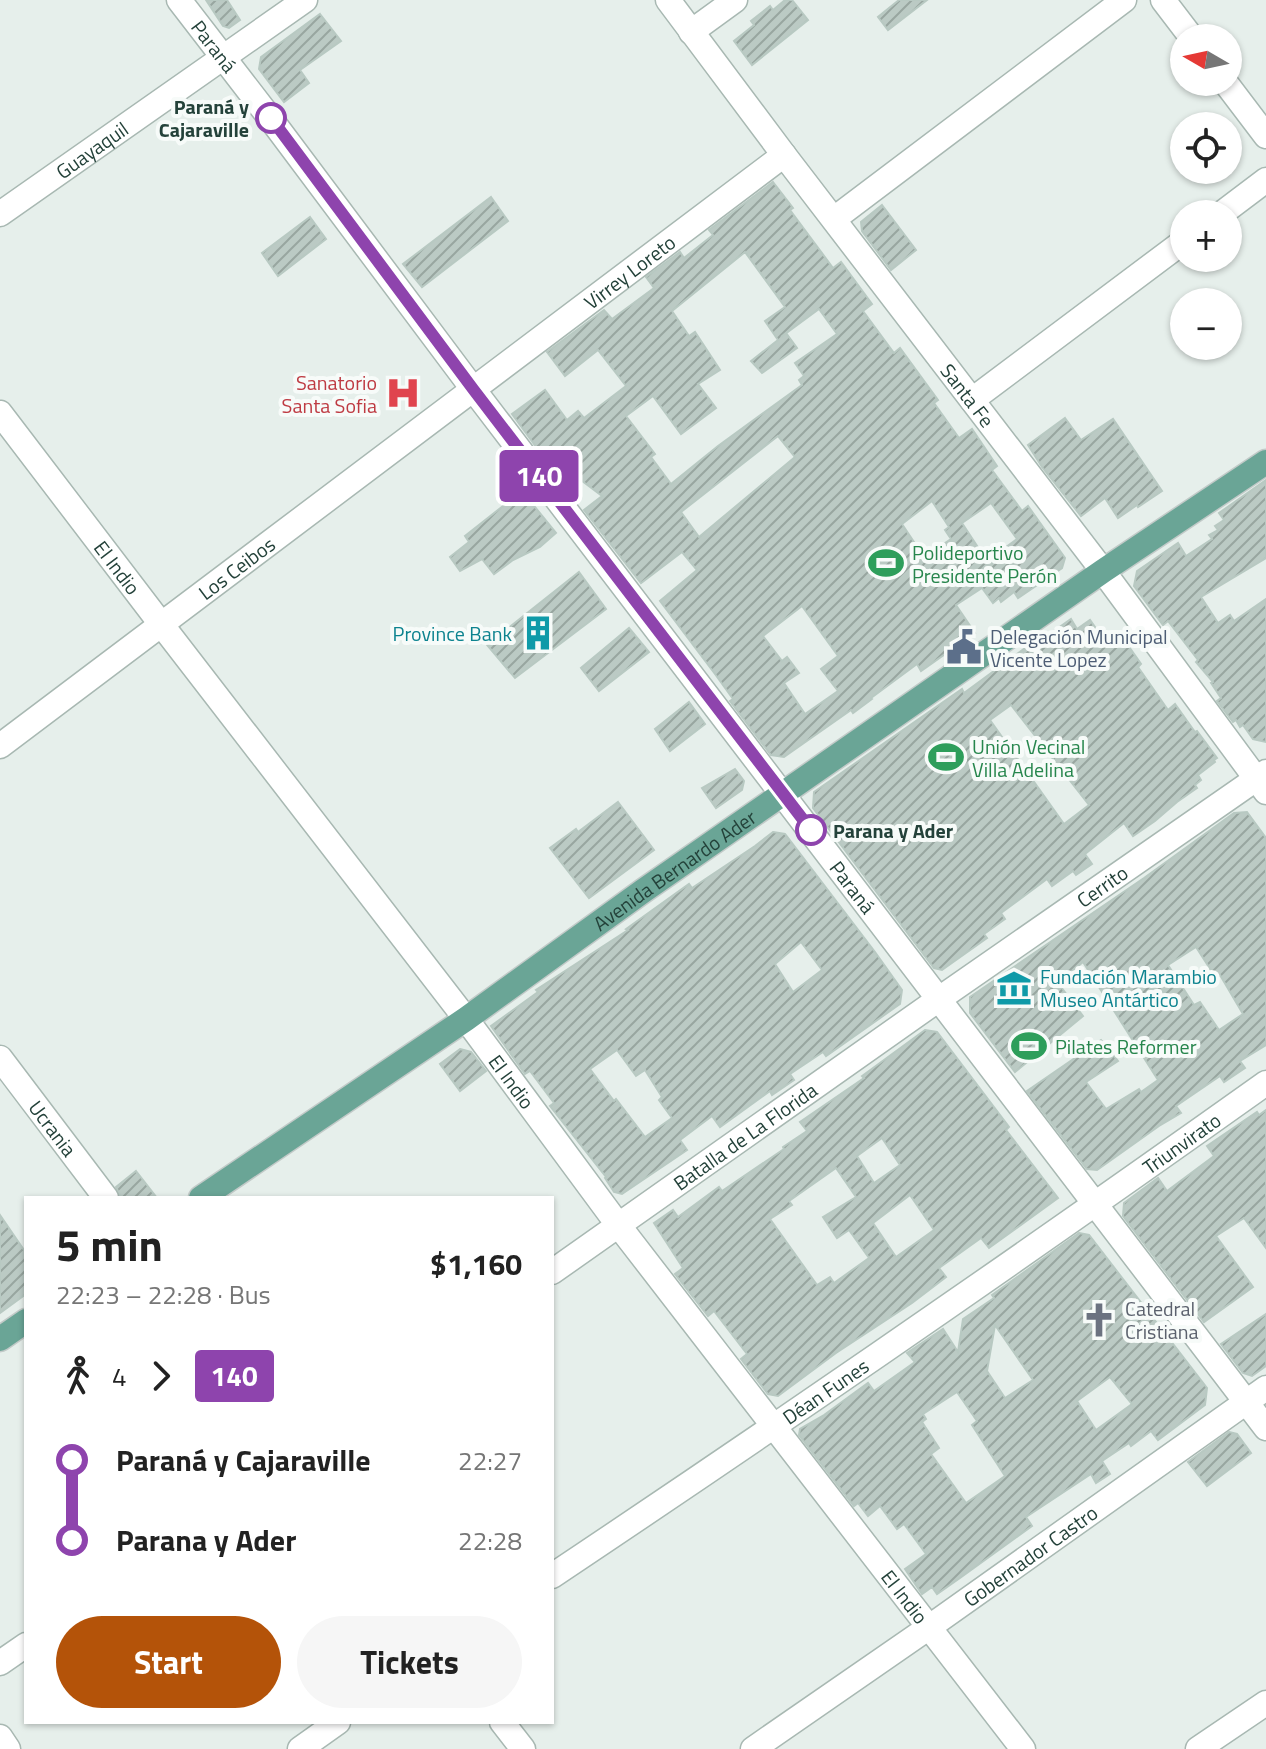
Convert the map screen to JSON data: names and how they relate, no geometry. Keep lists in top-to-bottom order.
{
  "streets": {
    "main road": ["Avenida Bernardo Ader"],
    "street": [
      "Paraná",
      "Guayaquil",
      "Virrey Loreto",
      "Santa Fe",
      "El Indio",
      "Los Ceibos",
      "Cerrito",
      "Ucrania",
      "Batalla de La Florida",
      "Triunvirato",
      "Déan Funes",
      "Gobernador Castro"
    ]
  },
  "crossings": [
    ["Paraná", "Guayaquil"],
    ["Paraná", "Virrey Loreto"],
    ["Paraná", "Los Ceibos"],
    ["Paraná", "Avenida Bernardo Ader"],
    ["Paraná", "Cerrito"],
    ["Paraná", "Batalla de La Florida"],
    ["Paraná", "Triunvirato"],
    ["Paraná", "Déan Funes"],
    ["Paraná", "Gobernador Castro"],
    ["Virrey Loreto", "Santa Fe"],
    ["Virrey Loreto", "Los Ceibos"],
    ["Santa Fe", "Avenida Bernardo Ader"],
    ["Santa Fe", "Cerrito"],
    ["El Indio", "Los Ceibos"],
    ["El Indio", "Avenida Bernardo Ader"],
    ["El Indio", "Batalla de La Florida"],
    ["El Indio", "Déan Funes"],
    ["El Indio", "Gobernador Castro"],
    ["Cerrito", "Batalla de La Florida"],
    ["Triunvirato", "Déan Funes"]
  ],
  "places": {
    "other": ["Paraná y Cajaraville", "Parana y Ader"],
    "hospital": ["Sanatorio Santa Sofia"],
    "sports": ["Polideportivo Presidente Perón", "Unión Vecinal Villa Adelina", "Pilates Reformer"],
    "building": ["Province Bank"],
    "public building": ["Delegación Municipal Vicente Lopez"],
    "museum": ["Fundación Marambio Museo Antártico"],
    "church": ["Catedral Cristiana"]
  },
  "lines": ["bus line 140"],
  "north": "left",
  "page": {
    "on_map": "140",
    "map_buttons": ["+", "−"],
    "heading": ["5 min", "22:23 – 22:28 · Bus", "$1,160"],
    "legs": ["4", "140"],
    "list": [
      {
        "name": "Paraná y Cajaraville",
        "value": "22:27"
      },
      {
        "name": "Parana y Ader",
        "value": "22:28"
      }
    ],
    "buttons": ["Start", "Tickets"]
  }
}
